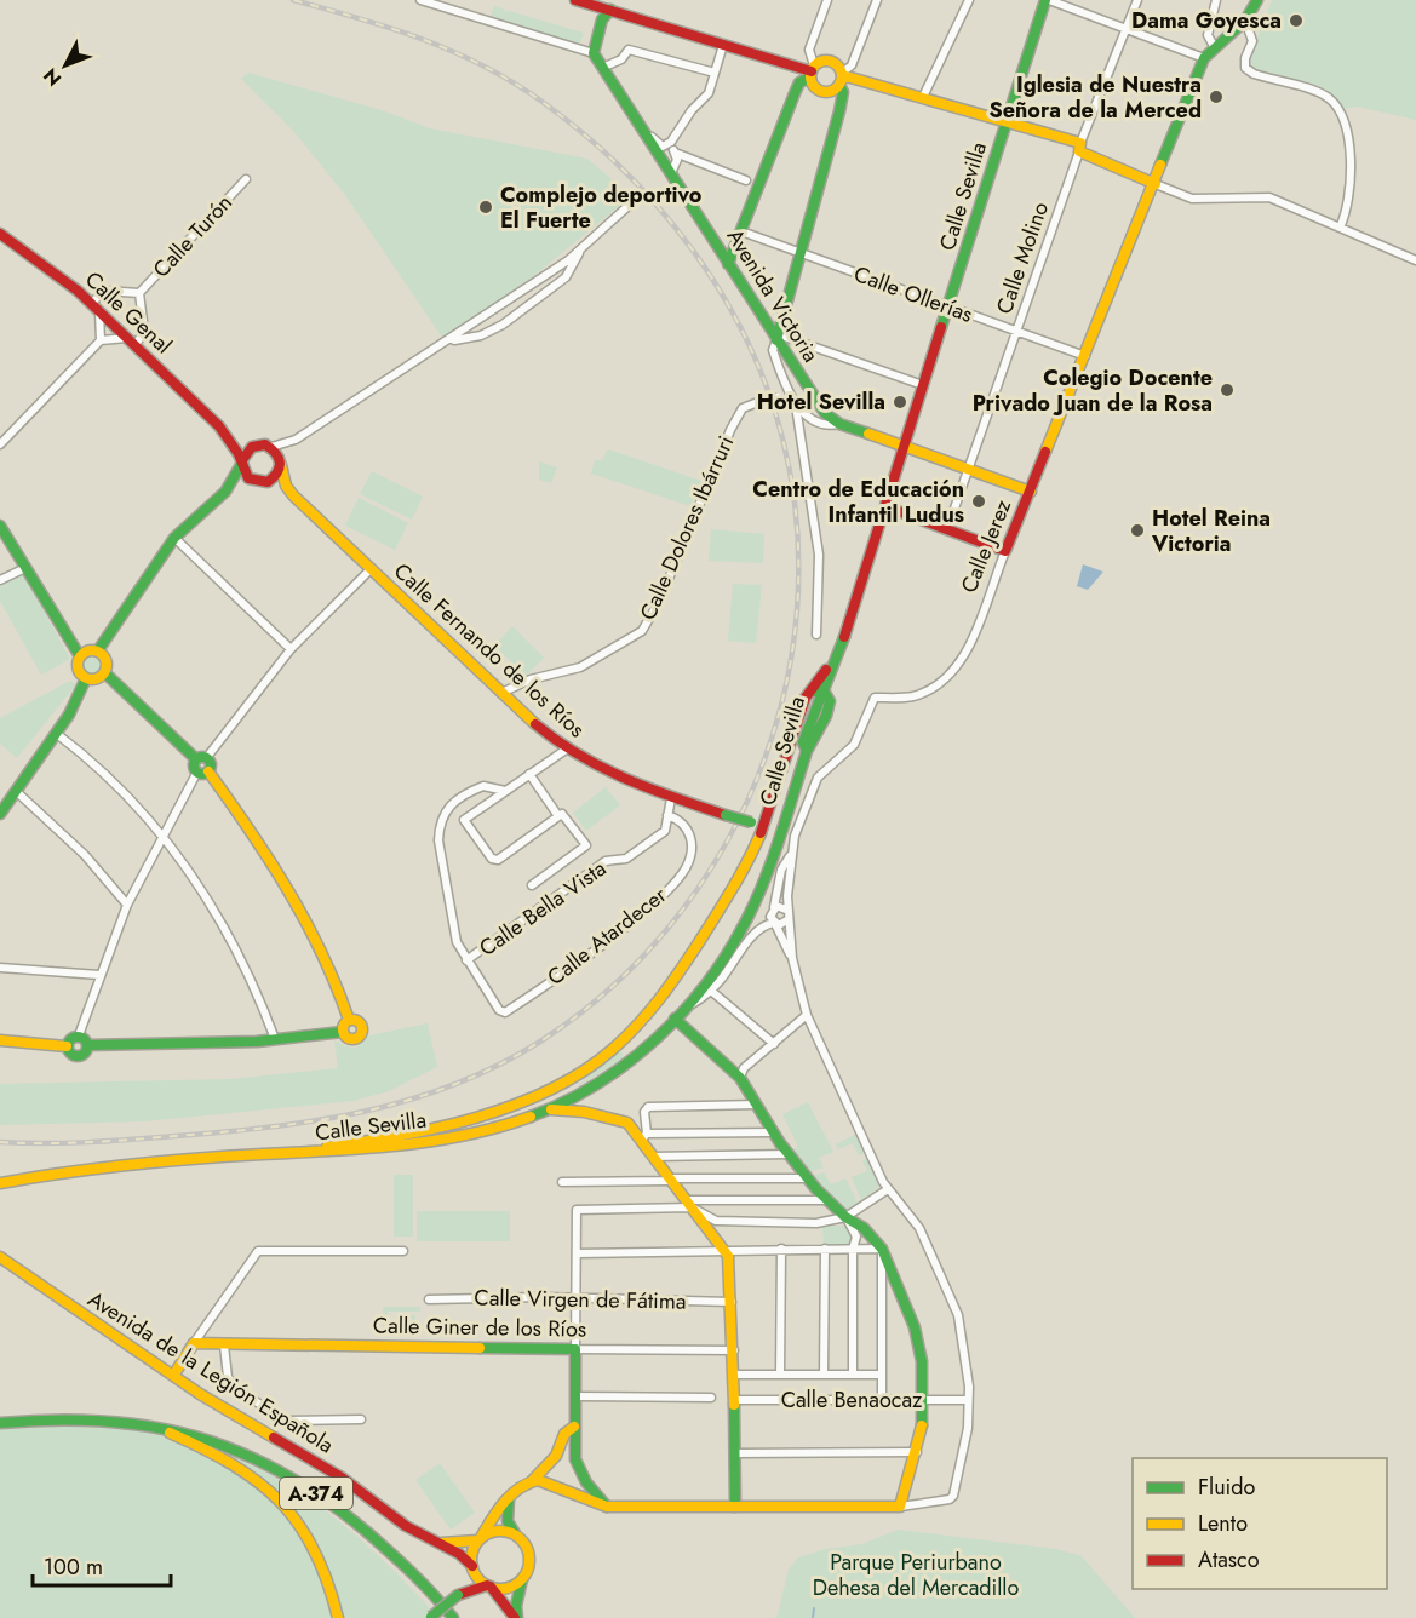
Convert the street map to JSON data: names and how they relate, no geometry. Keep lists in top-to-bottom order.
{
  "streets": {
    "main road": [
      "Calle Sevilla",
      "Avenida Victoria",
      "Calle Genal",
      "Calle Jerez",
      "Calle Fernando de los Ríos",
      "Calle Giner de los Ríos",
      "Avenida de la Legión Española",
      "A-374"
    ],
    "street": [
      "Calle Turón",
      "Calle Molino",
      "Calle Ollerías",
      "Calle Dolores Ibárruri",
      "Calle Bella Vista",
      "Calle Atardecer",
      "Calle Virgen de Fátima",
      "Calle Benaocaz"
    ]
  },
  "crossings": [
    ["Calle Sevilla", "Calle Ollerías"],
    ["Calle Sevilla", "Avenida Victoria"],
    ["Calle Sevilla", "Calle Fernando de los Ríos"],
    ["Calle Turón", "Calle Genal"],
    ["Calle Molino", "Calle Ollerías"],
    ["Calle Molino", "Avenida Victoria"],
    ["Calle Ollerías", "Calle Jerez"],
    ["Avenida Victoria", "Calle Jerez"],
    ["Calle Genal", "Calle Fernando de los Ríos"],
    ["Calle Dolores Ibárruri", "Calle Fernando de los Ríos"],
    ["Calle Fernando de los Ríos", "Calle Bella Vista"],
    ["Calle Bella Vista", "Calle Atardecer"]
  ],
  "parks": ["Parque Periurbano Dehesa del Mercadillo"],
  "places": [
    "Dama Goyesca",
    "Iglesia de Nuestra Señora de la Merced",
    "Complejo deportivo El Fuerte",
    "Colegio Docente Privado Juan de la Rosa",
    "Hotel Sevilla",
    "Centro de Educación Infantil Ludus",
    "Hotel Reina Victoria"
  ],
  "legend": ["Fluido", "Lento", "Atasco"],
  "scale_bar": "100 m",
  "north": "bottom left"
}
